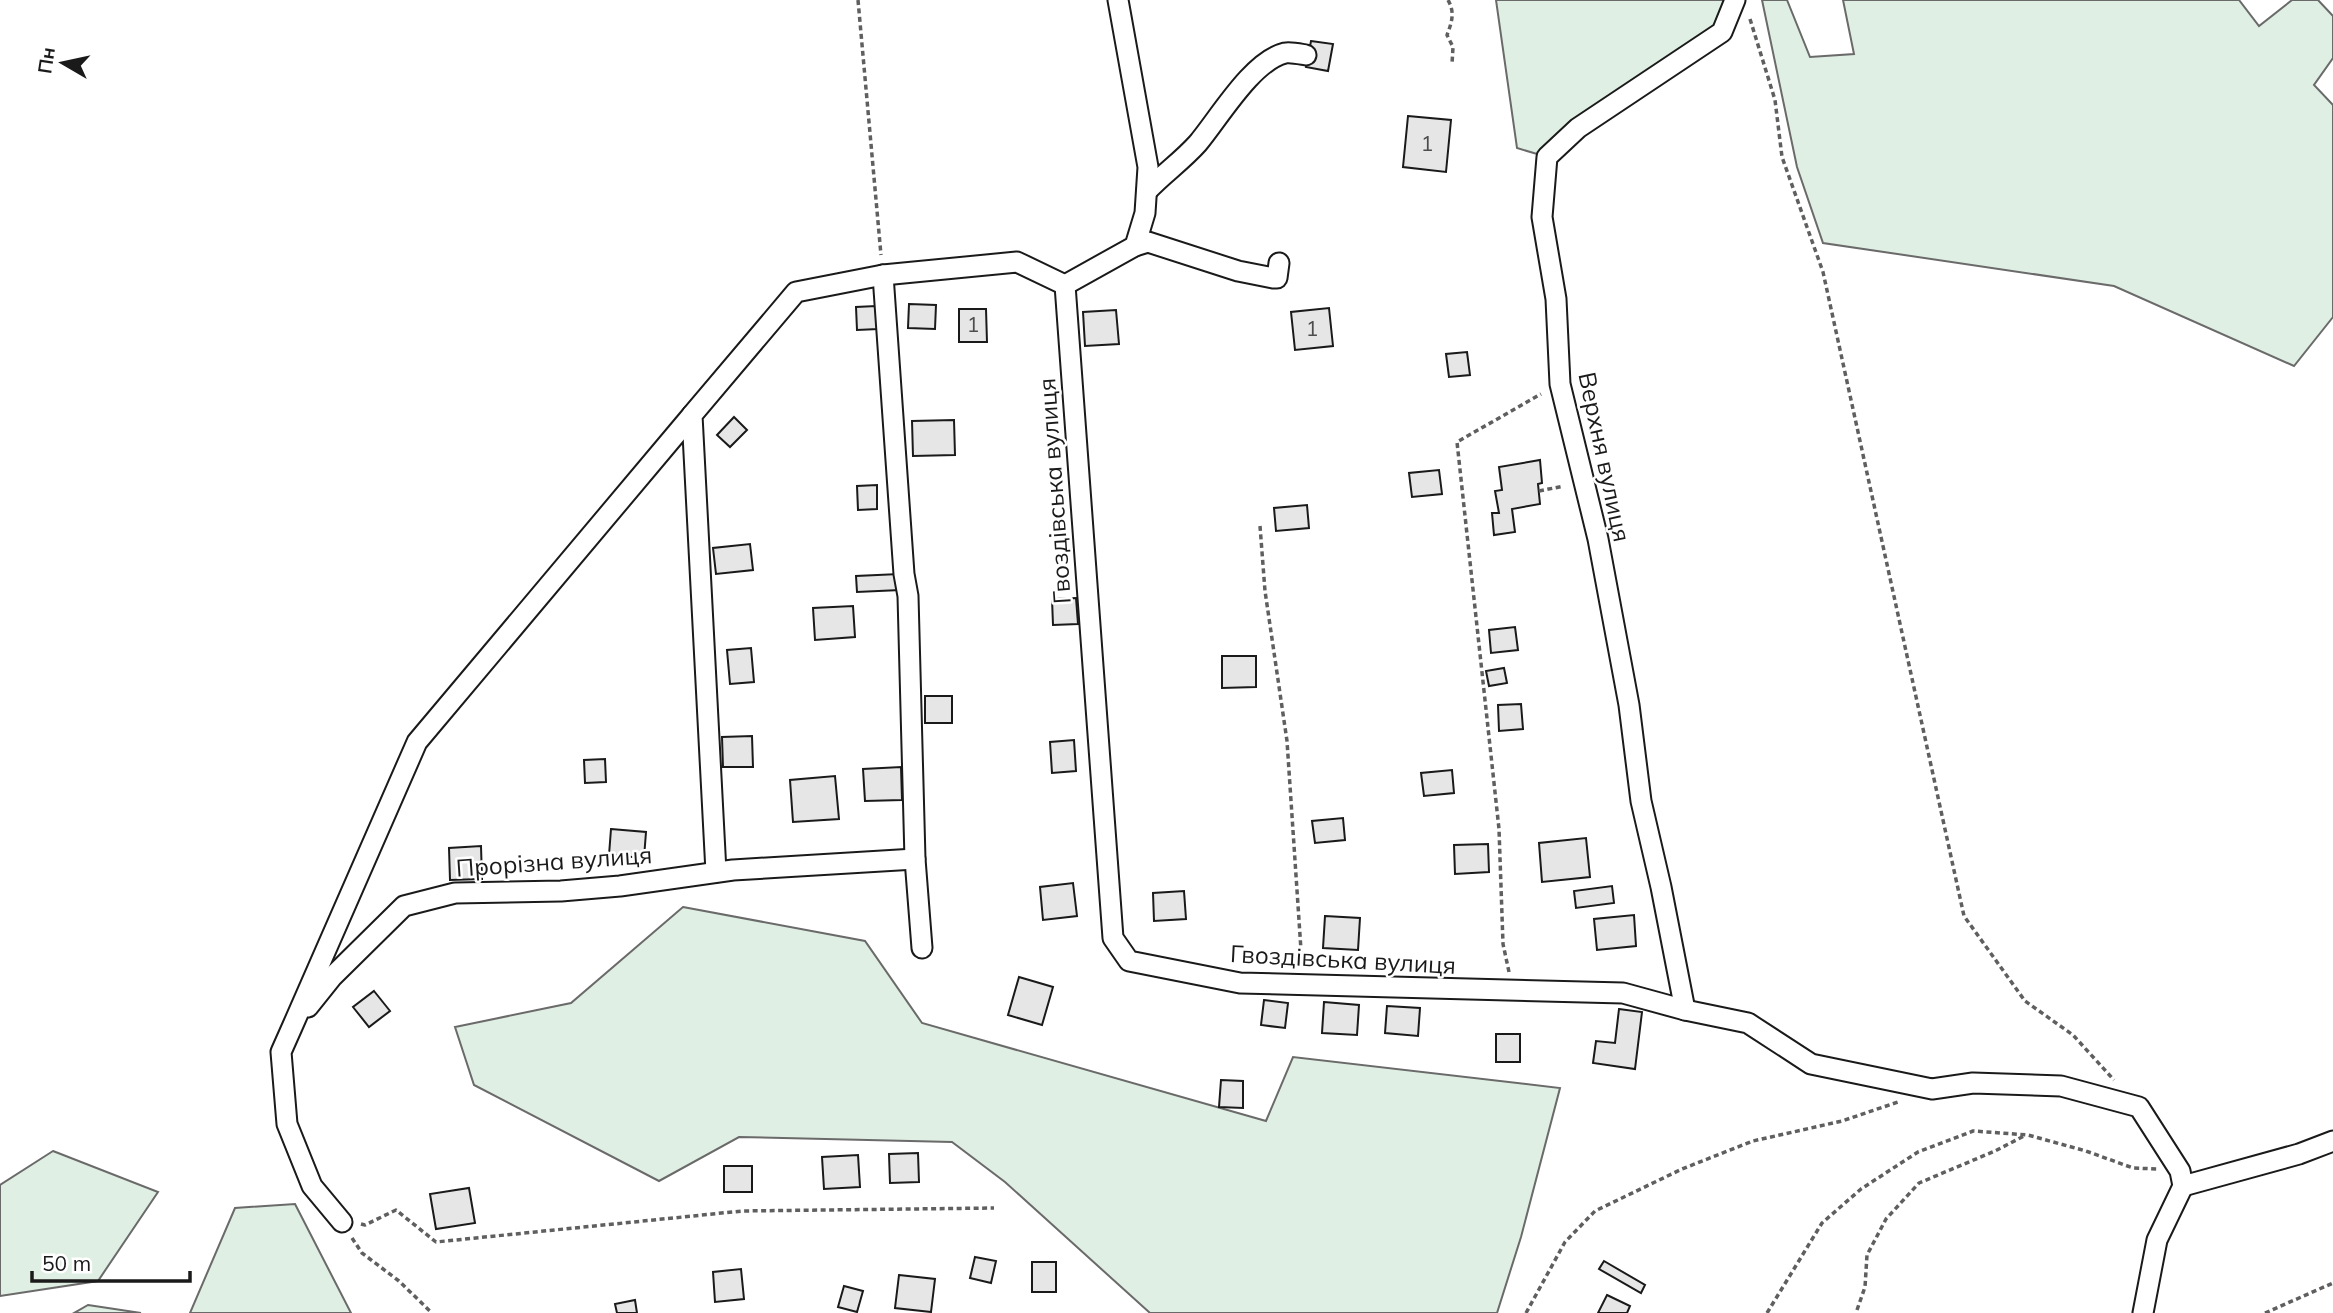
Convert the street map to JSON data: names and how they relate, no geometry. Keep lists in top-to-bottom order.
{
  "streets": {
    "street": ["Верхня вулиця", "Гвоздівська вулиця", "Прорізна вулиця"]
  },
  "crossings": [
    ["Верхня вулиця", "Гвоздівська вулиця"]
  ],
  "house_numbers": ["1", "1", "1"],
  "scale_bar": "50 m",
  "north": "left"
}
